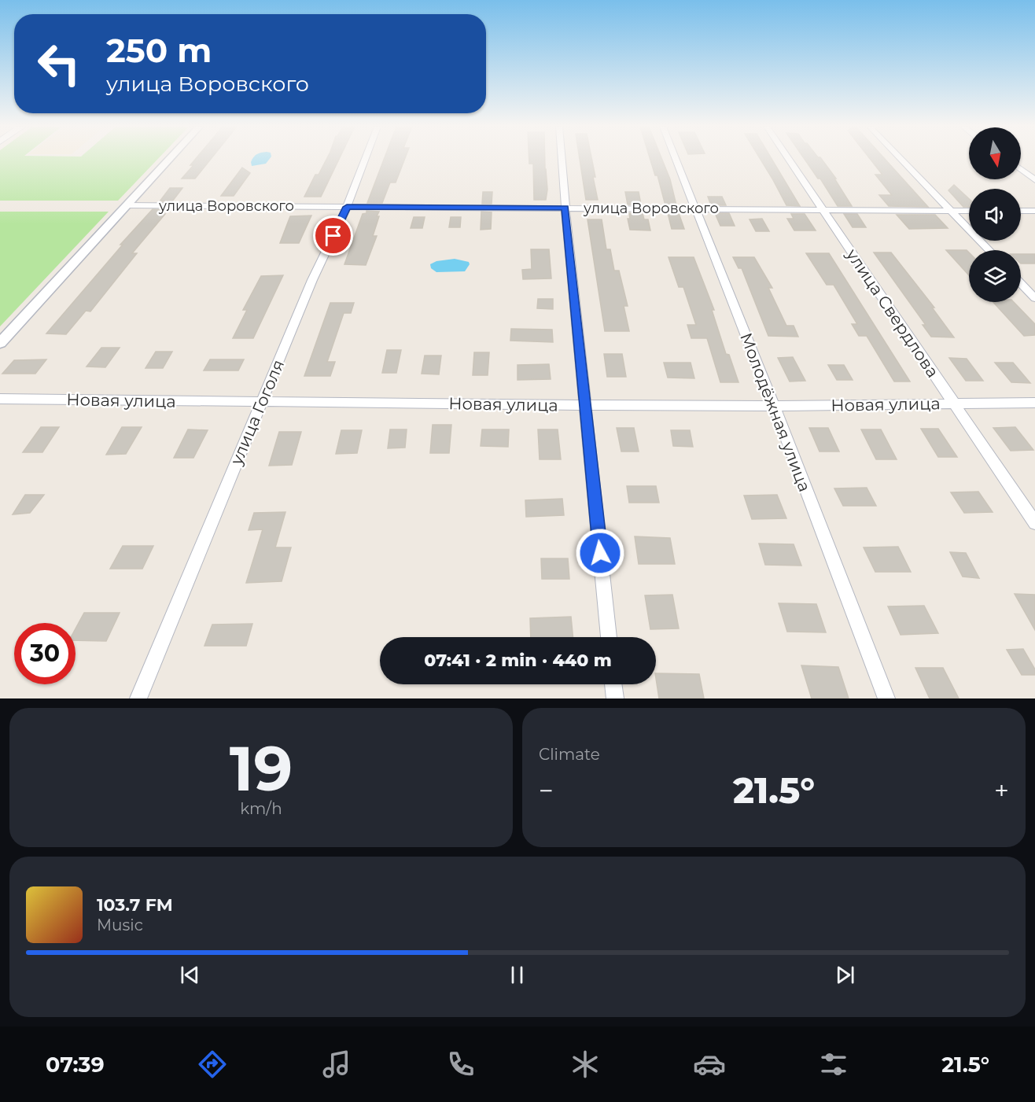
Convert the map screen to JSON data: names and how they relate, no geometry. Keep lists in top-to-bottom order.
{
  "streets": {
    "street": [
      "улица Воровского",
      "улица Свердлова",
      "Новая улица",
      "улица Гоголя",
      "Молодёжная улица"
    ]
  },
  "crossings": [
    ["улица Воровского", "улица Свердлова"],
    ["улица Воровского", "улица Гоголя"],
    ["улица Воровского", "Молодёжная улица"],
    ["улица Свердлова", "Новая улица"],
    ["Новая улица", "улица Гоголя"],
    ["Новая улица", "Молодёжная улица"]
  ],
  "north": "bottom",
  "page": {
    "turn": ["250 m", "улица Воровского"],
    "limit": "30",
    "trip": "07:41 · 2 min · 440 m",
    "tile": [
      ["19", "km/h"],
      "Climate"
    ],
    "heat": ["−", "21.5°", "+"],
    "song": ["103.7 FM", "Music"],
    "tabs": ["07:39", "21.5°"]
  }
}
